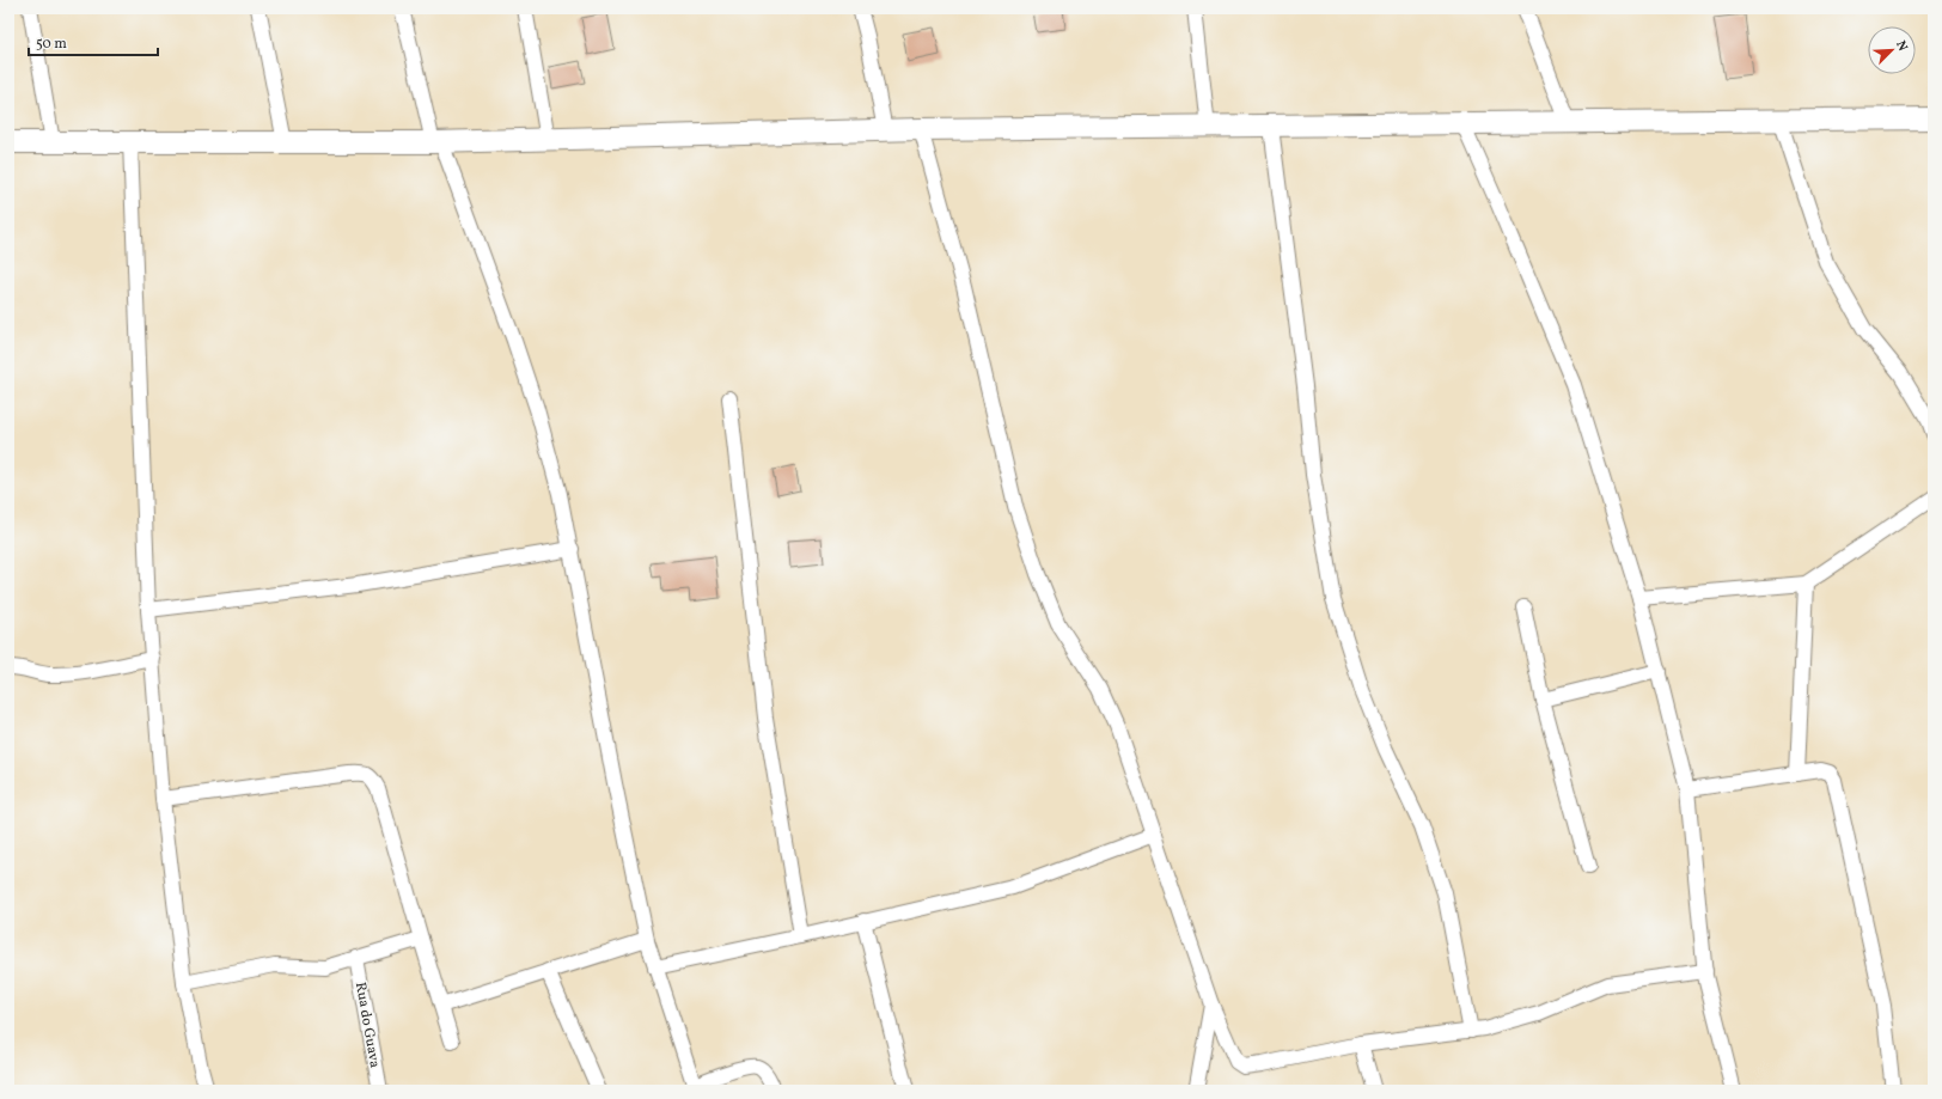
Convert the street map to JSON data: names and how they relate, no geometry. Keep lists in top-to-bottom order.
{
  "streets": {
    "street": ["Rua do Guava"]
  },
  "scale_bar": "50 m",
  "north": "top right"
}
